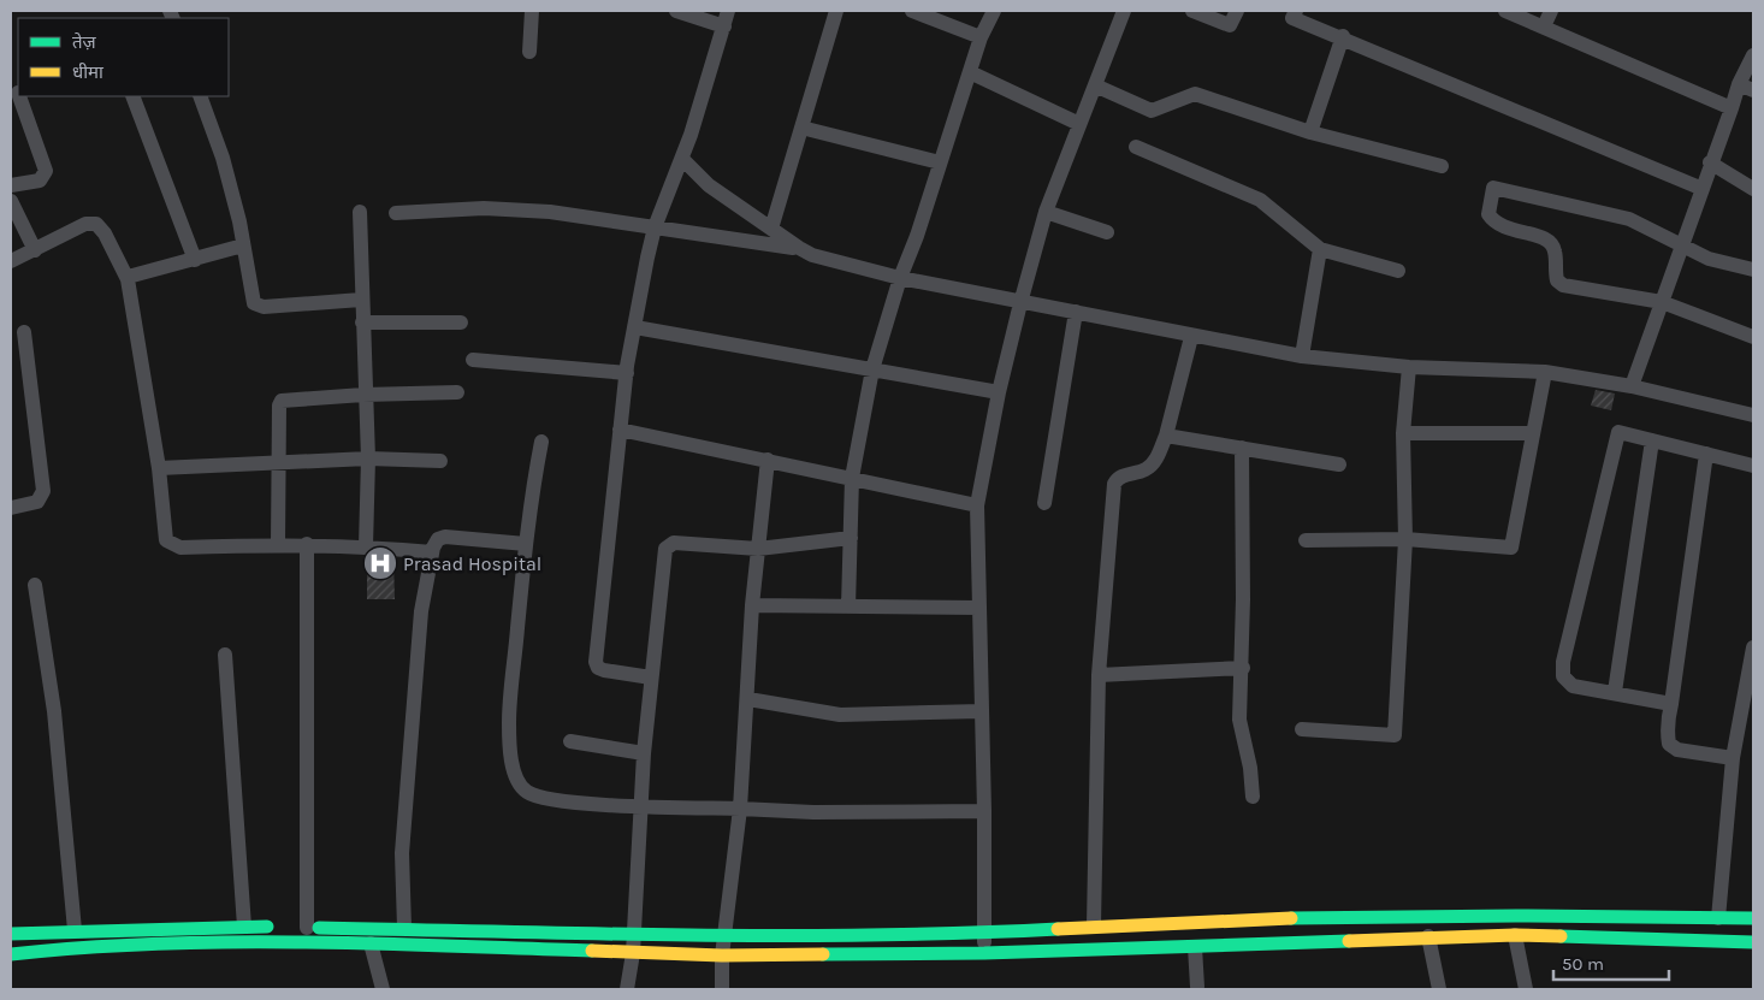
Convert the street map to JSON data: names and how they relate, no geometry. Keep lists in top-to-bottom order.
{
  "places": {
    "hospital": ["Prasad Hospital"]
  },
  "legend": ["तेज़", "धीमा"],
  "scale_bar": "50 m"
}
